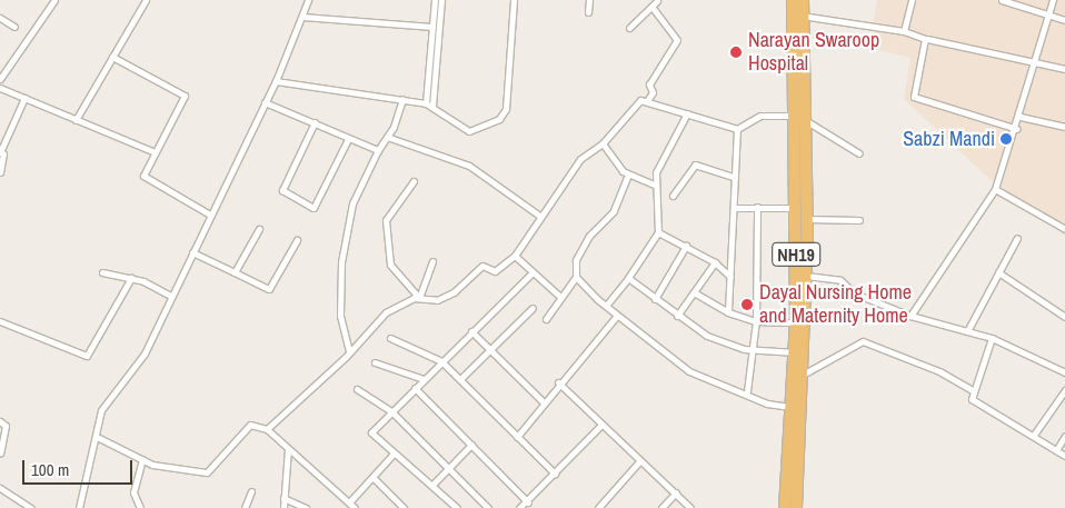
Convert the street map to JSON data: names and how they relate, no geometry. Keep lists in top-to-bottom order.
{
  "streets": {
    "highway": ["NH19"]
  },
  "places": ["Narayan Swaroop Hospital", "Sabzi Mandi", "Dayal Nursing Home and Maternity Home"],
  "scale_bar": "100 m"
}
